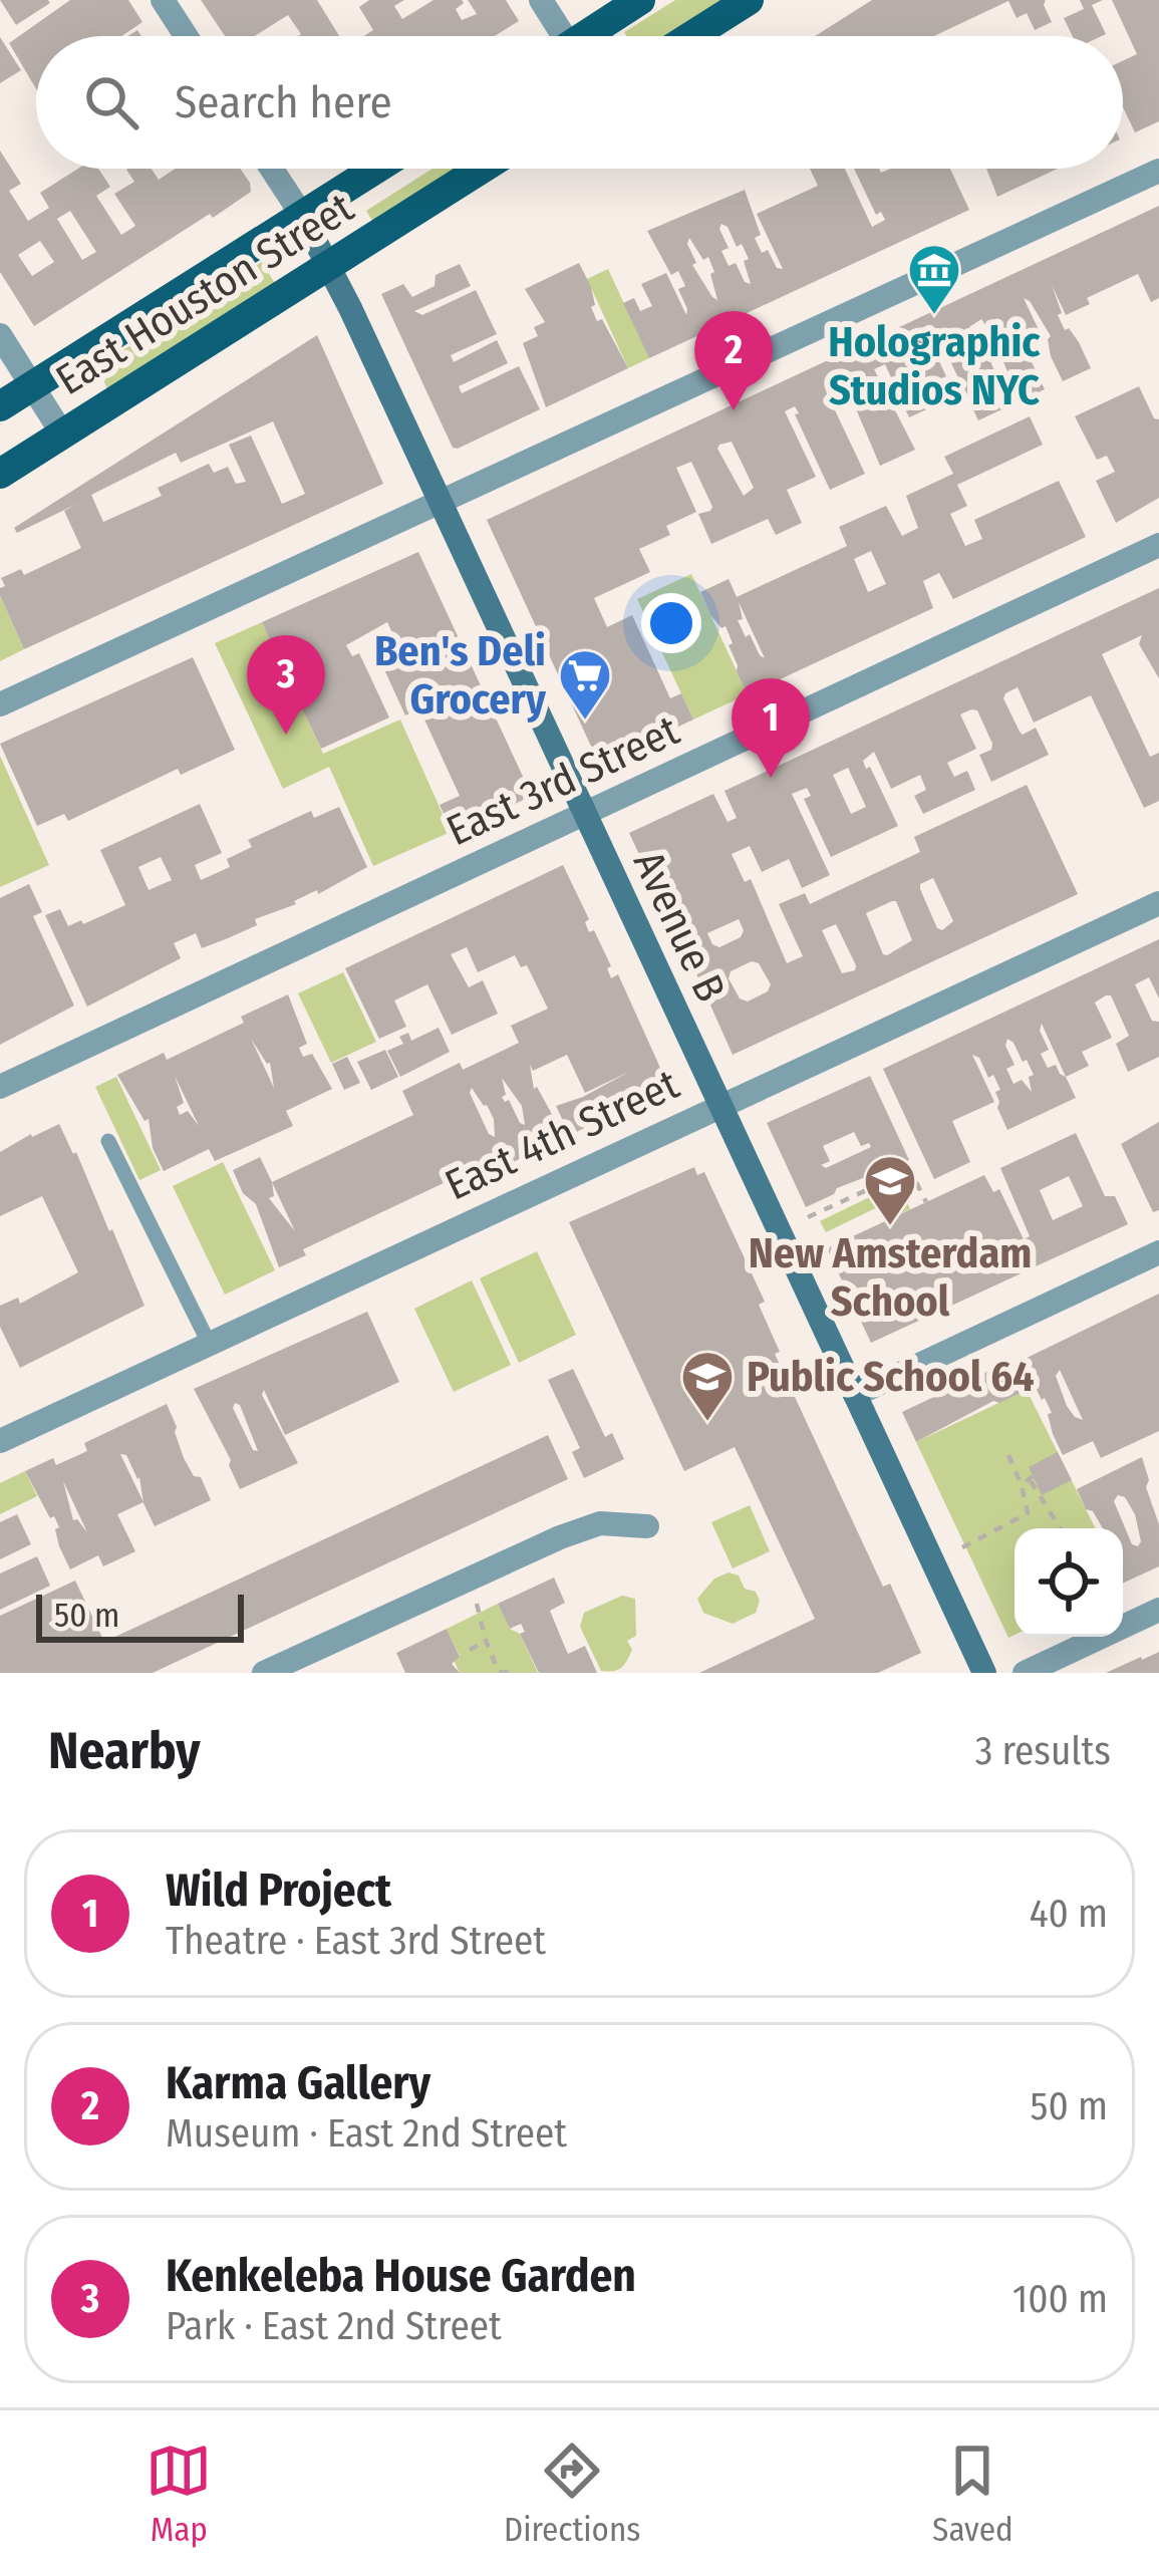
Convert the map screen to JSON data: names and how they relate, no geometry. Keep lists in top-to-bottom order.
{
  "streets": {
    "main road": ["East Houston Street"],
    "street": ["East 3rd Street", "Avenue B", "East 4th Street"]
  },
  "crossings": [
    ["East Houston Street", "Avenue B"],
    ["East 3rd Street", "Avenue B"],
    ["Avenue B", "East 4th Street"]
  ],
  "places": {
    "museum": ["Holographic Studios NYC"],
    "supermarket": ["Ben's Deli Grocery"],
    "school or university": ["New Amsterdam School", "Public School 64"]
  },
  "scale_bar": "50 m",
  "page": {
    "search": "Search here",
    "pins": ["2", "3", "1"],
    "scale": "50 m",
    "heading": ["Nearby", "3 results"],
    "list": [
      {
        "mark": "1",
        "name": "Wild Project",
        "note": "Theatre · East 3rd Street",
        "value": "40 m"
      },
      {
        "mark": "2",
        "name": "Karma Gallery",
        "note": "Museum · East 2nd Street",
        "value": "50 m"
      },
      {
        "mark": "3",
        "name": "Kenkeleba House Garden",
        "note": "Park · East 2nd Street",
        "value": "100 m"
      }
    ],
    "nav": ["Map", "Directions", "Saved"]
  }
}
